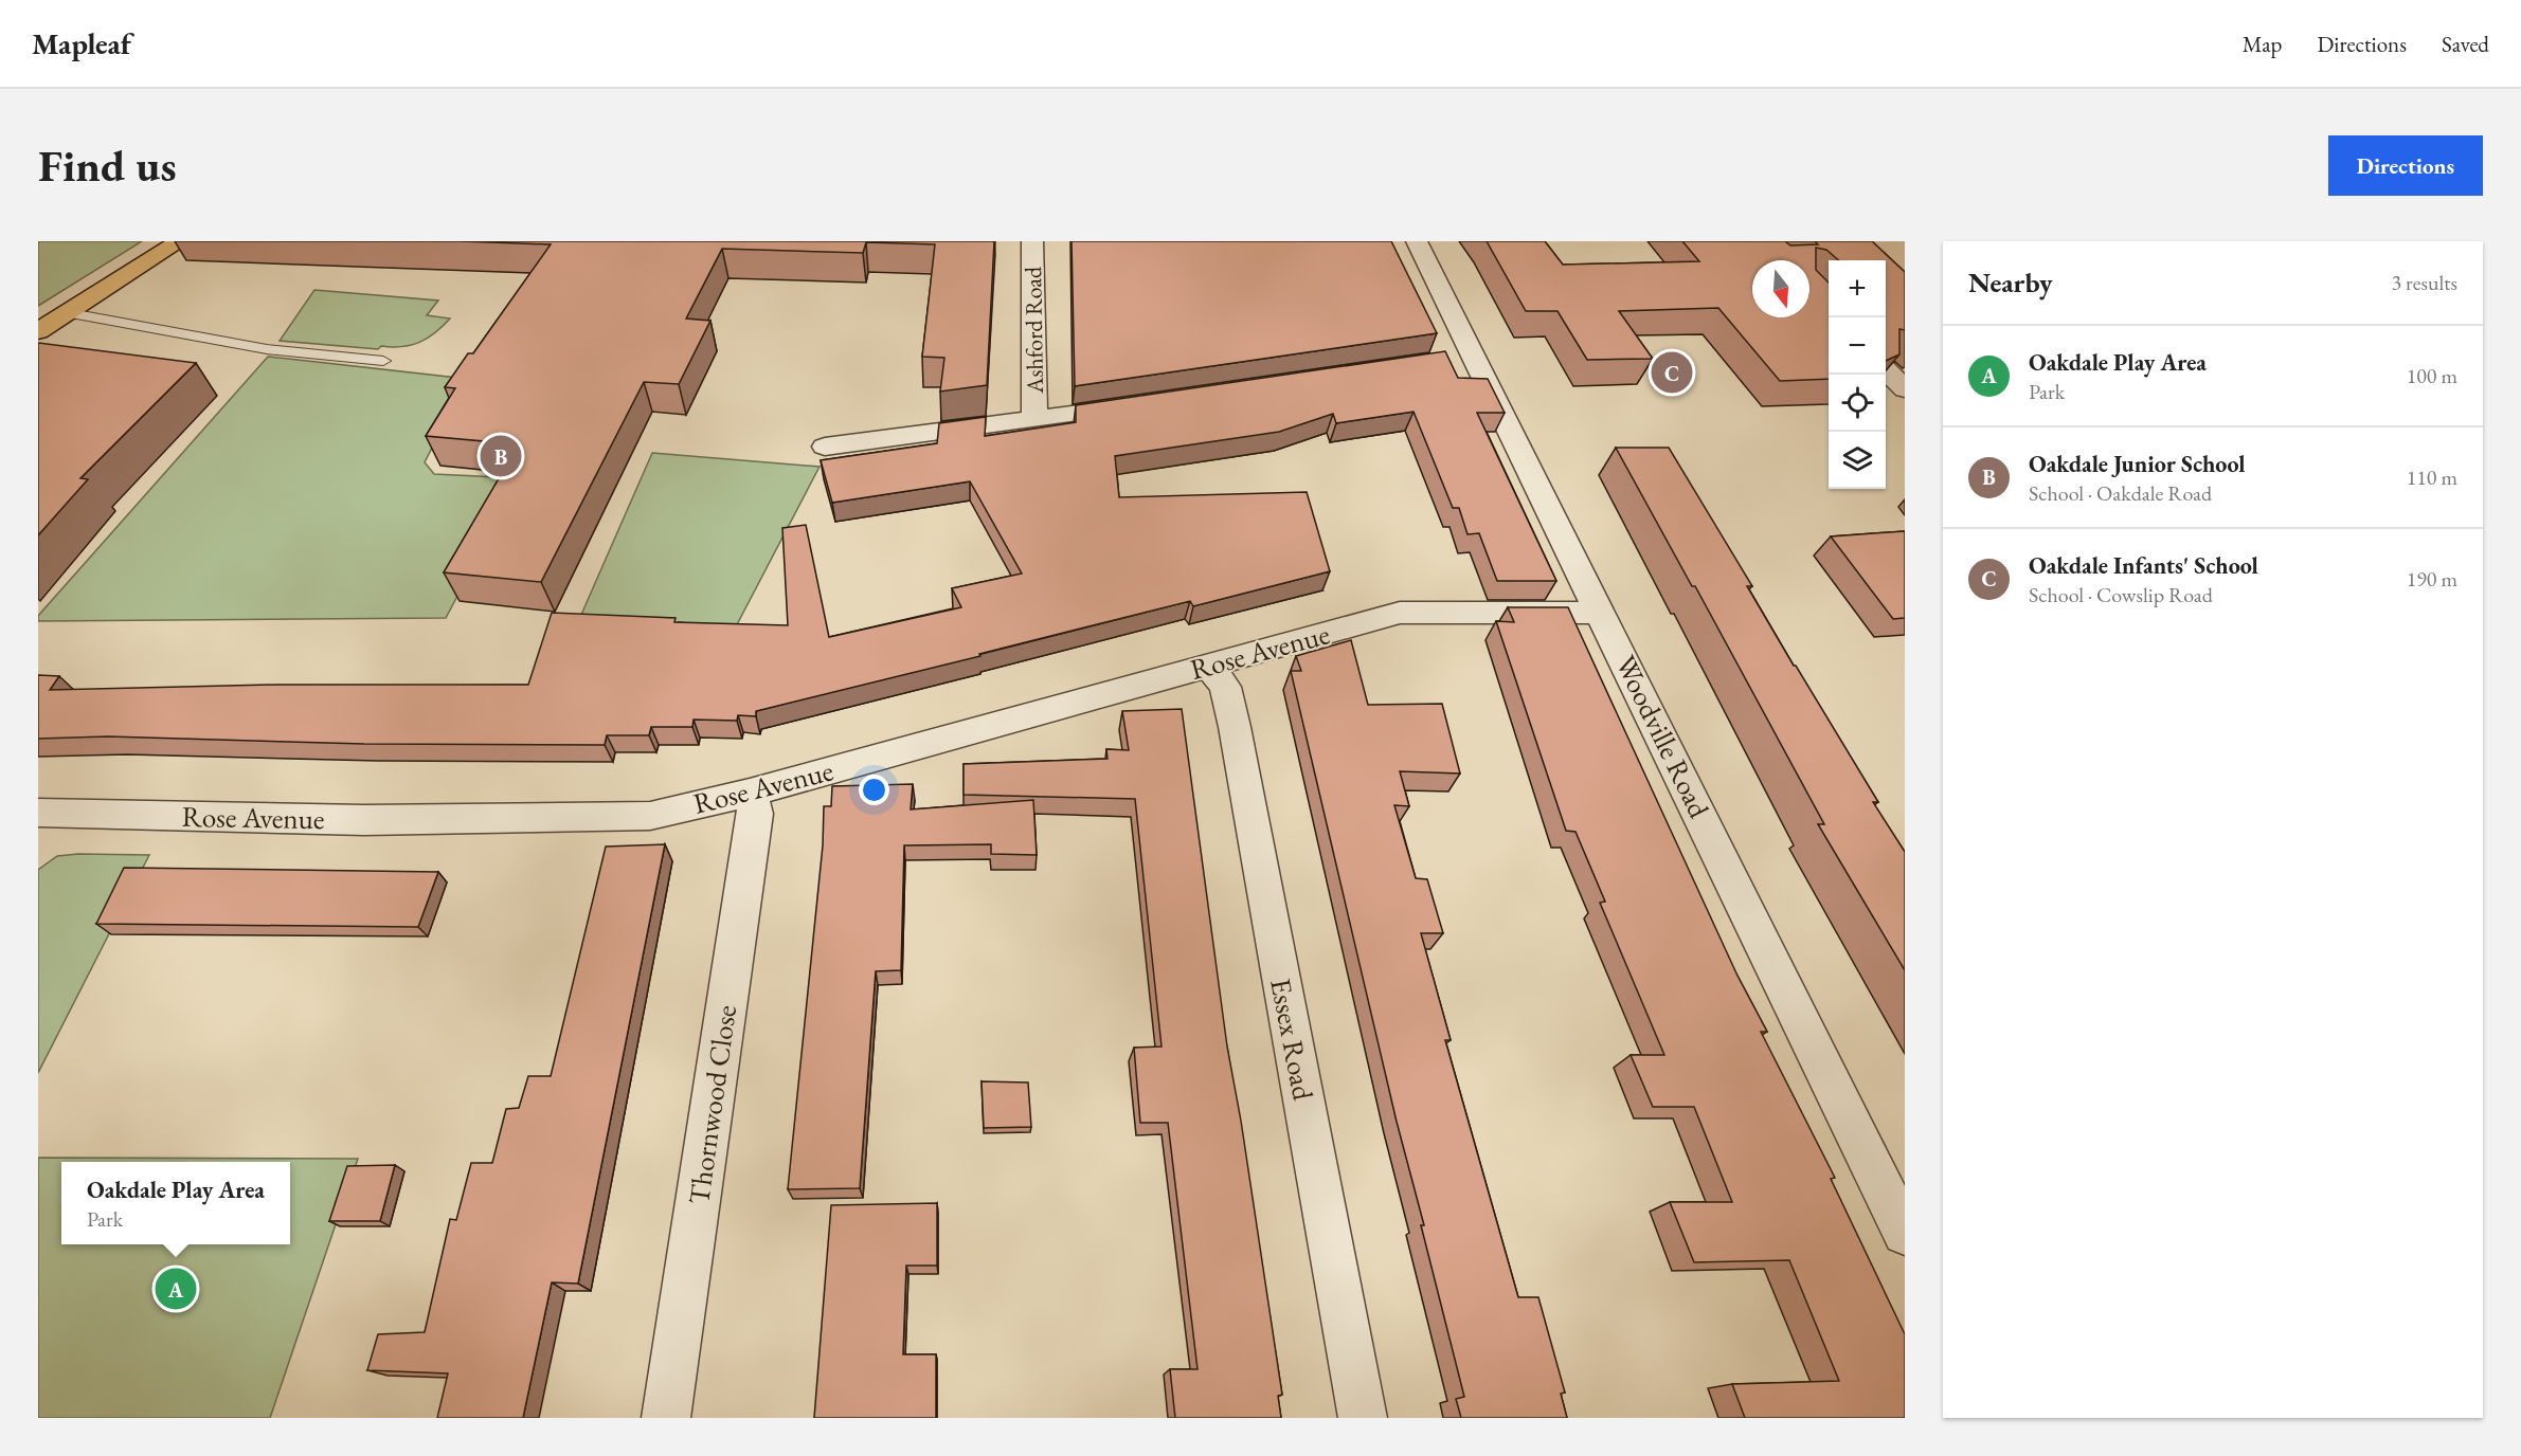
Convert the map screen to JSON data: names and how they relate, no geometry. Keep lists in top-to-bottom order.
{
  "streets": {
    "street": [
      "Ashford Road",
      "Rose Avenue",
      "Woodville Road",
      "Essex Road",
      "Thornwood Close"
    ]
  },
  "crossings": [
    ["Rose Avenue", "Woodville Road"],
    ["Rose Avenue", "Essex Road"],
    ["Rose Avenue", "Thornwood Close"]
  ],
  "north": "bottom",
  "page": {
    "header": "Mapleaf",
    "nav": ["Map", "Directions", "Saved"],
    "buttons": "Directions",
    "title": "Find us",
    "heading": ["Nearby", "3 results"],
    "map_buttons": ["+", "−"],
    "list": [
      {
        "mark": "A",
        "name": "Oakdale Play Area",
        "note": "Park",
        "value": "100 m"
      },
      {
        "mark": "B",
        "name": "Oakdale Junior School",
        "note": "School · Oakdale Road",
        "value": "110 m"
      },
      {
        "mark": "C",
        "name": "Oakdale Infants' School",
        "note": "School · Cowslip Road",
        "value": "190 m"
      }
    ],
    "pins": ["C", "B", "A"],
    "popup": ["Oakdale Play Area", "Park"]
  }
}
